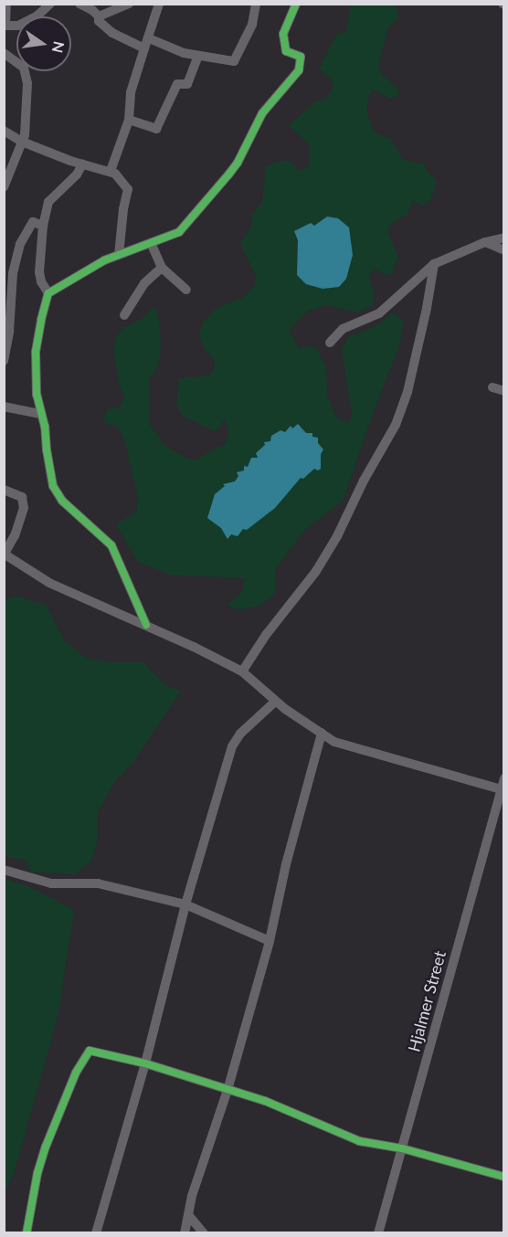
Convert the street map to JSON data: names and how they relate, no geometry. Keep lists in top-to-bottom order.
{
  "streets": {
    "street": ["Hjalmer Street"]
  },
  "north": "right"
}
